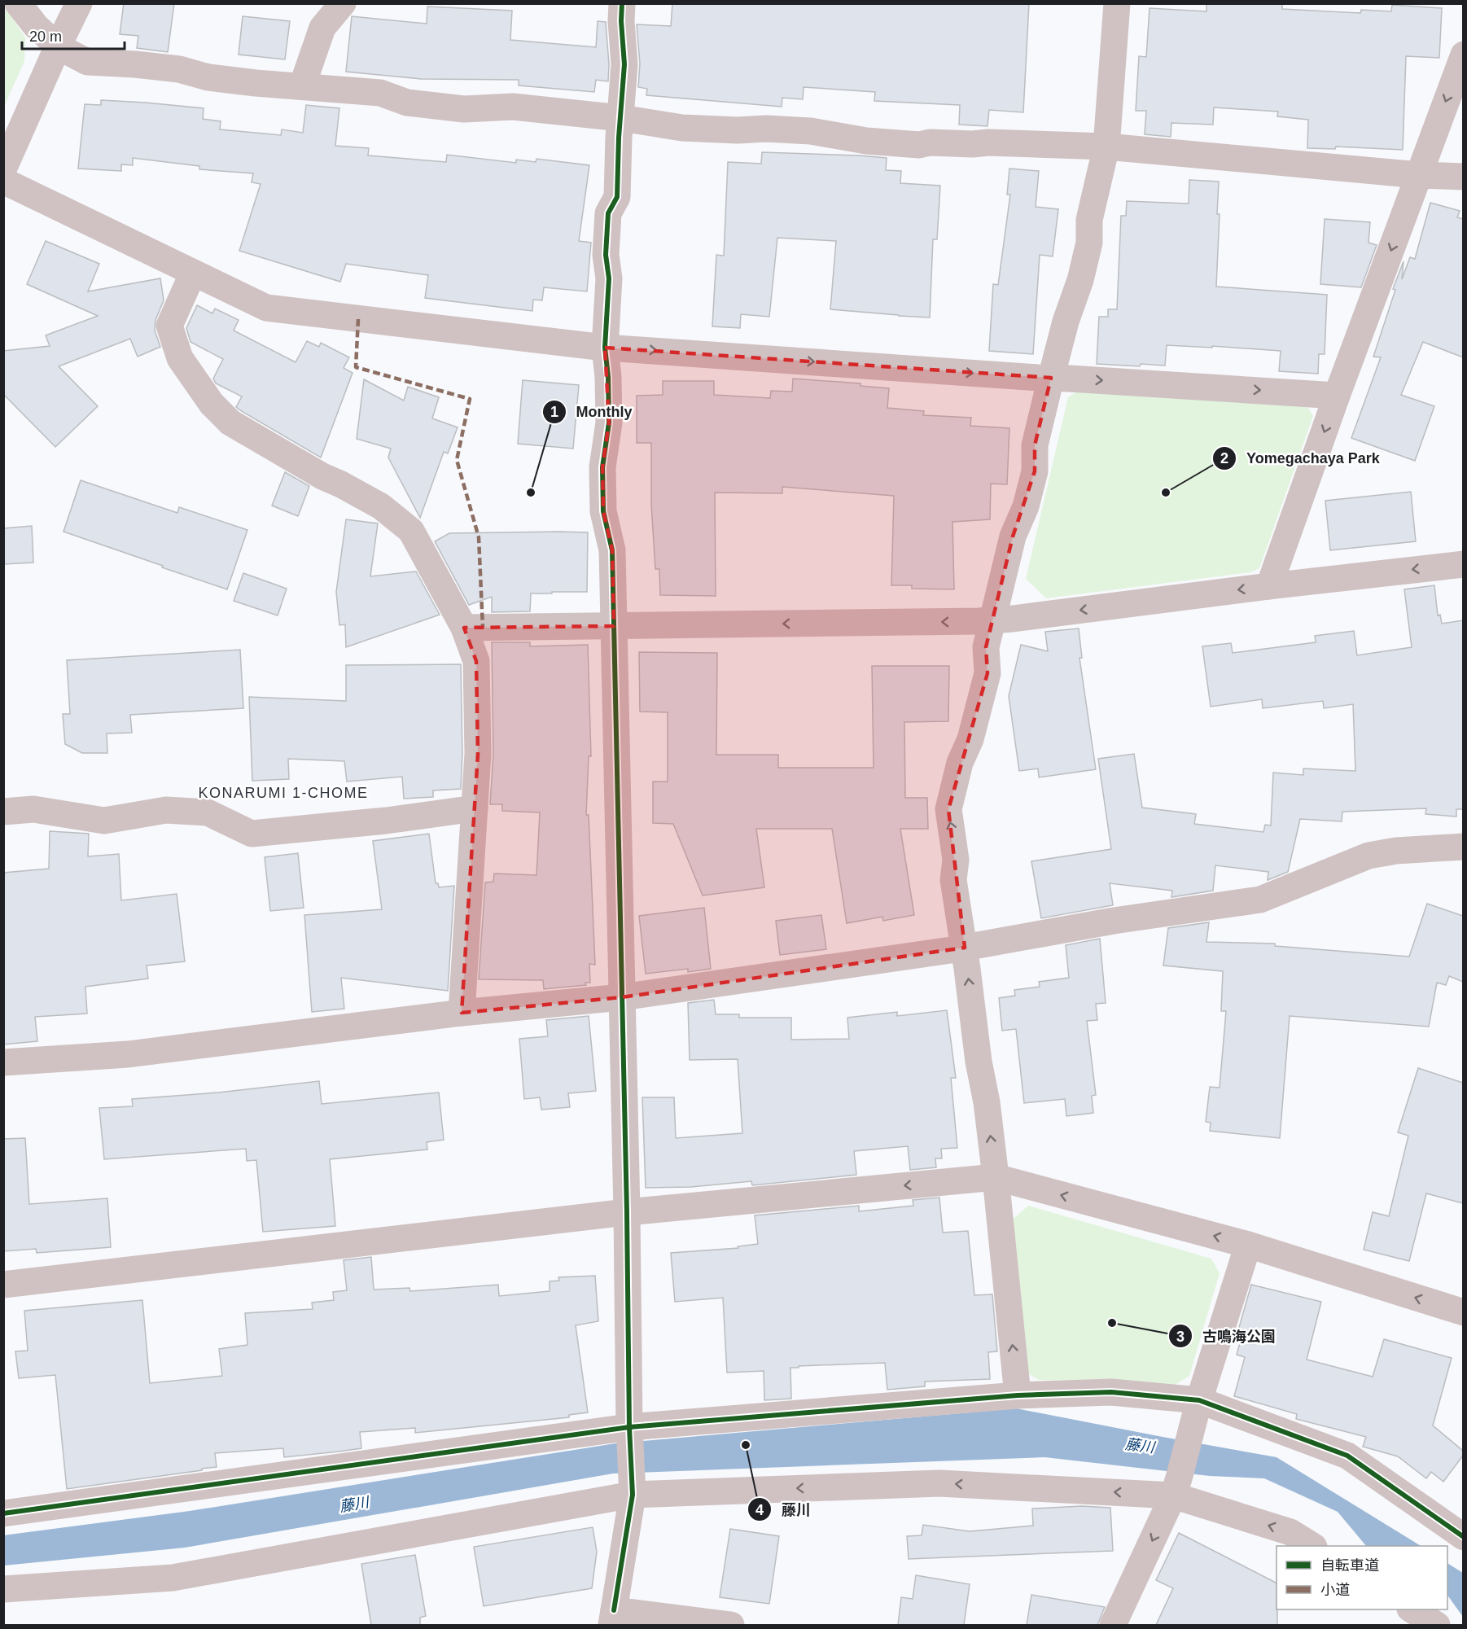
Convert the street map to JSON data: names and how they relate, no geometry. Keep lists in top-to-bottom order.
{
  "districts": ["KONARUMI 1-CHOME"],
  "water": ["藤川"],
  "places": [
    "Monthly",
    "Yomegachaya Park",
    "古鳴海公園",
    "藤川"
  ],
  "legend": ["自転車道", "小道"],
  "scale_bar": "20 m"
}
